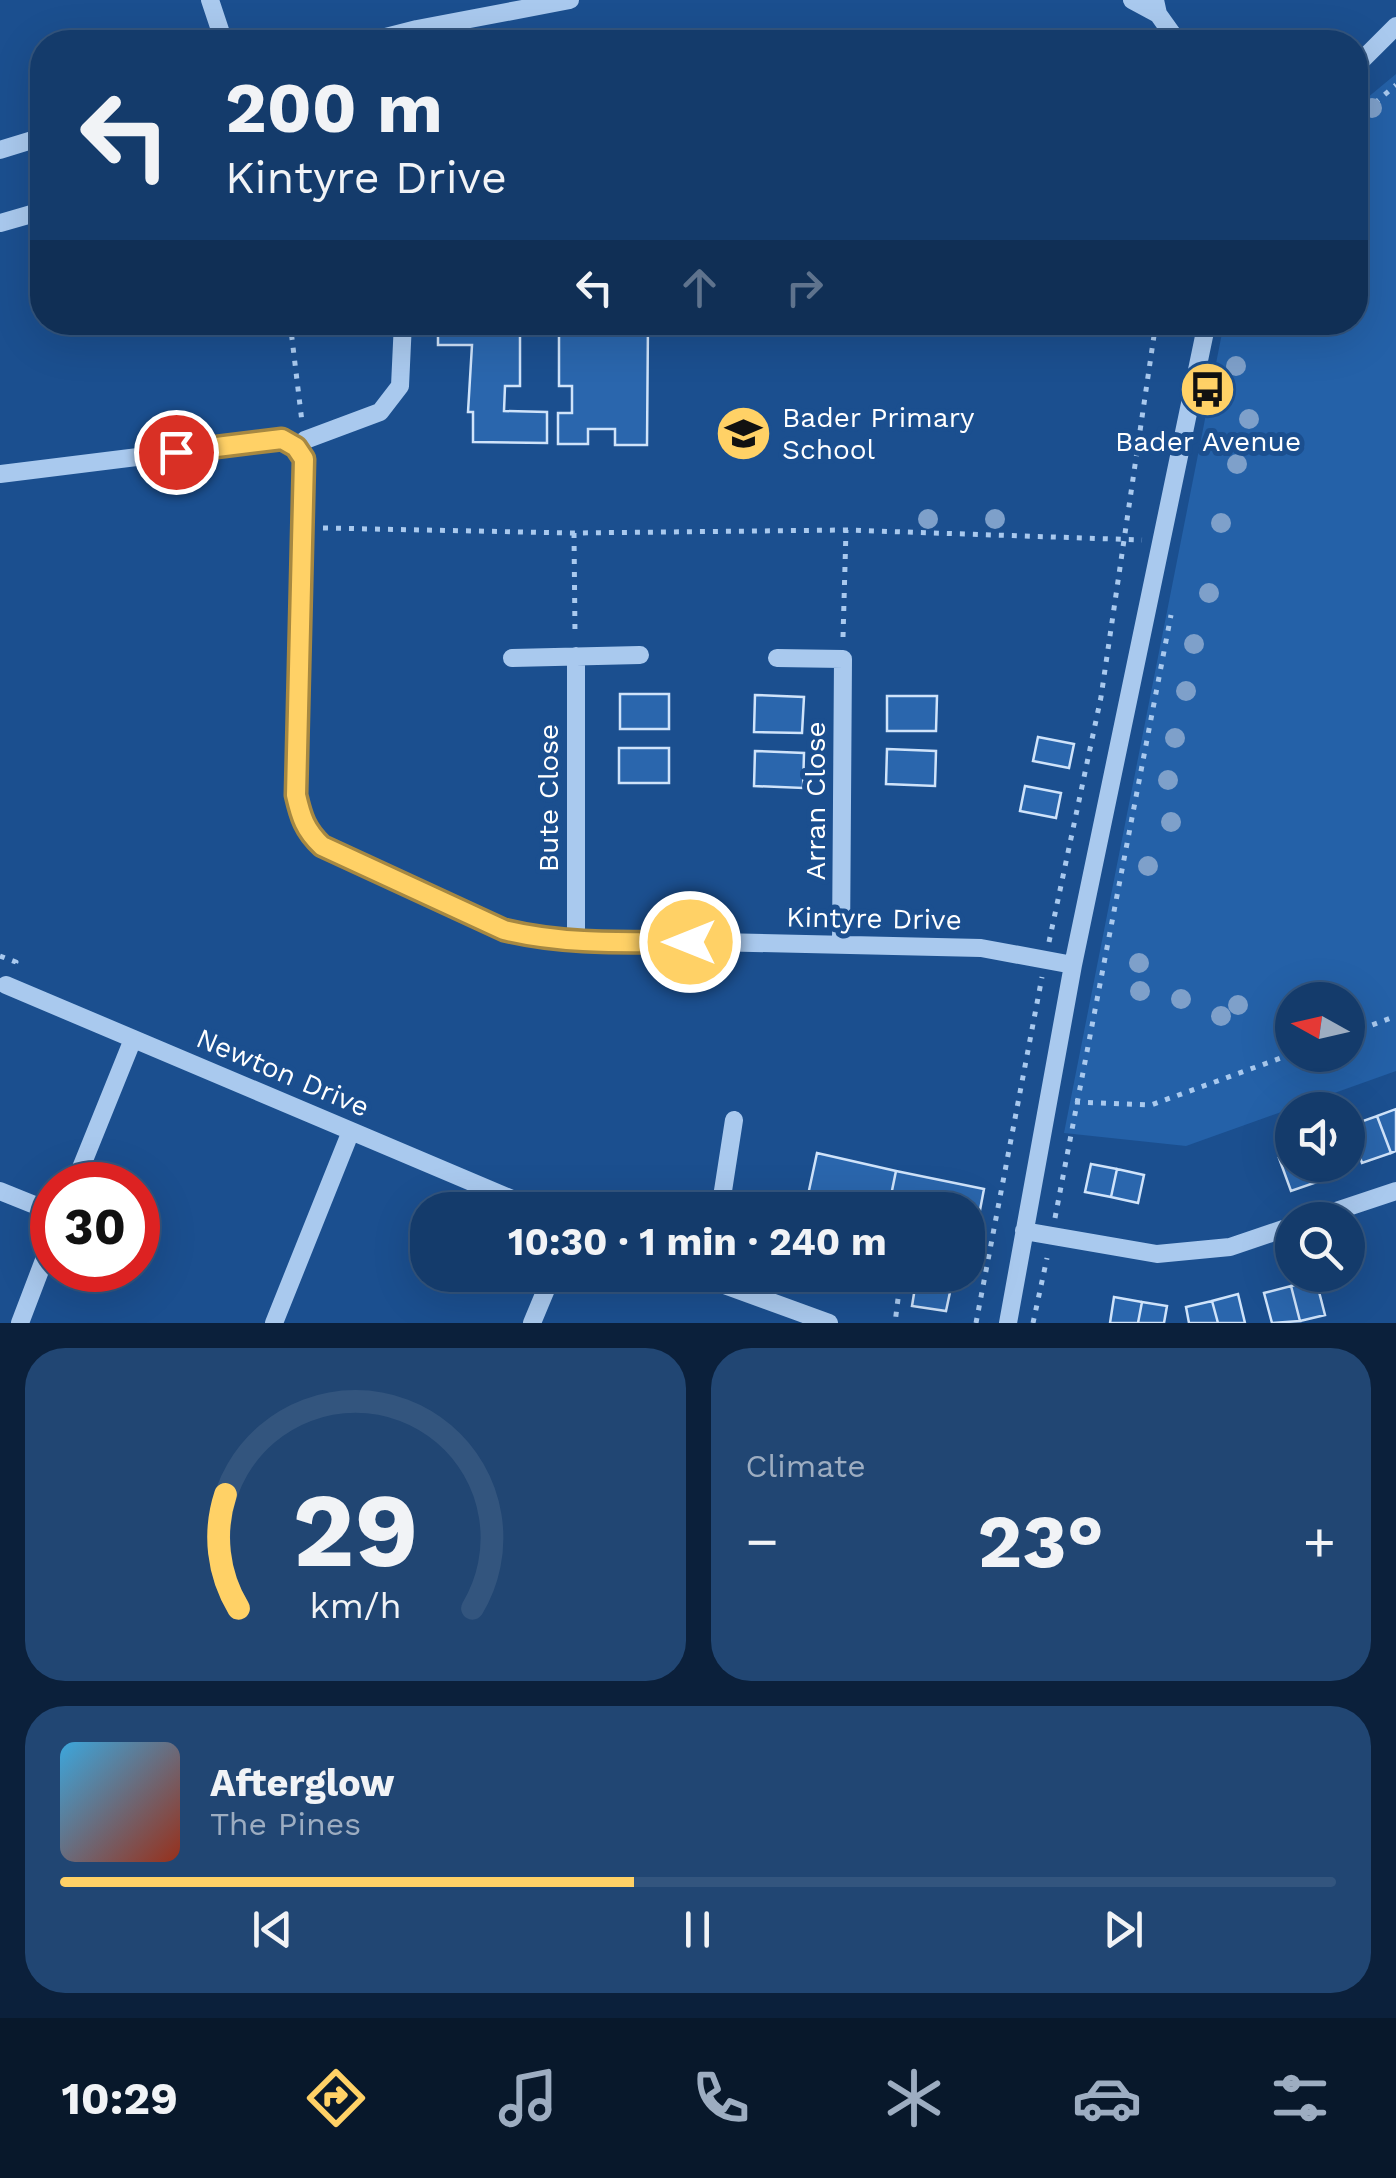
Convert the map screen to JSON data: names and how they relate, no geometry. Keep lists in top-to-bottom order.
{
  "streets": {
    "street": [
      "Bute Close",
      "Arran Close",
      "Kintyre Drive",
      "Newton Drive"
    ]
  },
  "crossings": [
    ["Bute Close", "Kintyre Drive"],
    ["Arran Close", "Kintyre Drive"]
  ],
  "places": {
    "bus stop": ["Bader Avenue"],
    "school or university": ["Bader Primary School"]
  },
  "north": "left",
  "page": {
    "turn": ["200 m", "Kintyre Drive"],
    "limit": "30",
    "trip": "10:30 · 1 min · 240 m",
    "tile": "Climate",
    "heat": ["−", "23°", "+"],
    "song": ["Afterglow", "The Pines"],
    "tabs": "10:29",
    "gauge": ["29", "km/h"]
  }
}
